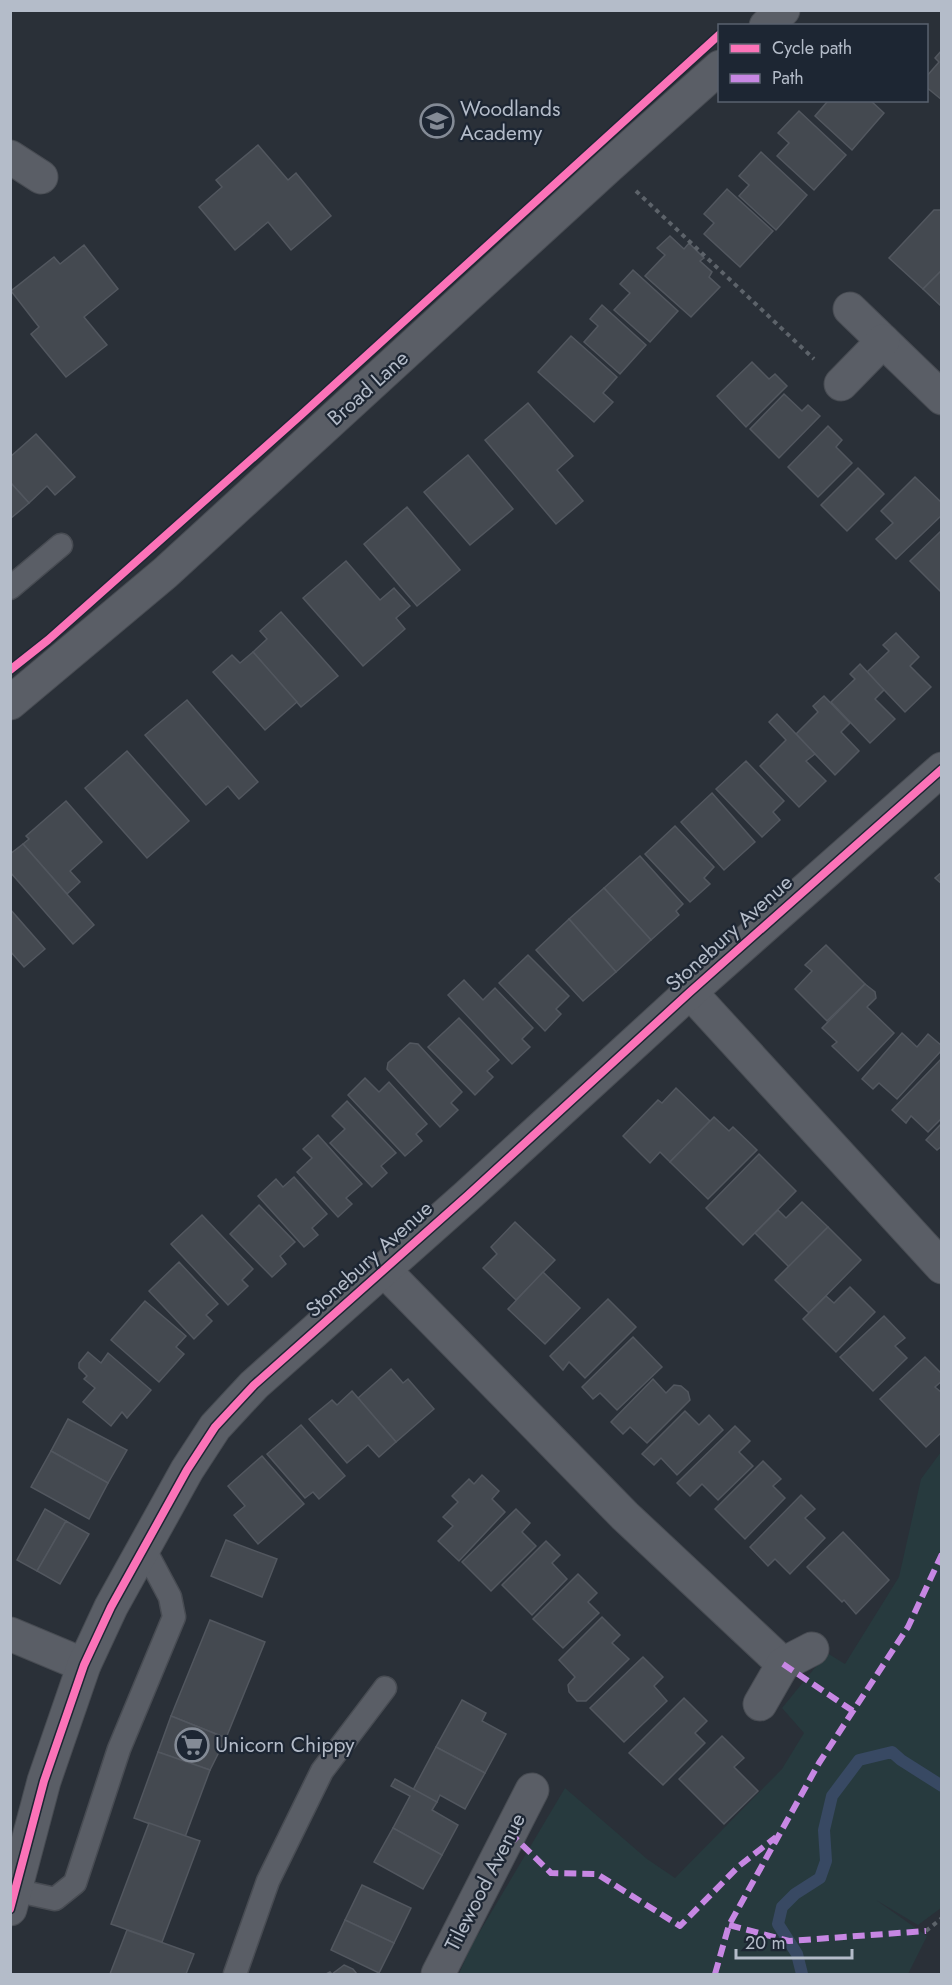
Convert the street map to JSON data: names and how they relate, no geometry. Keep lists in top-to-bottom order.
{
  "streets": {
    "street": ["Broad Lane", "Stonebury Avenue", "Tilewood Avenue"]
  },
  "places": {
    "school or university": ["Woodlands Academy"],
    "supermarket": ["Unicorn Chippy"]
  },
  "legend": ["Cycle path", "Path"],
  "scale_bar": "20 m"
}
